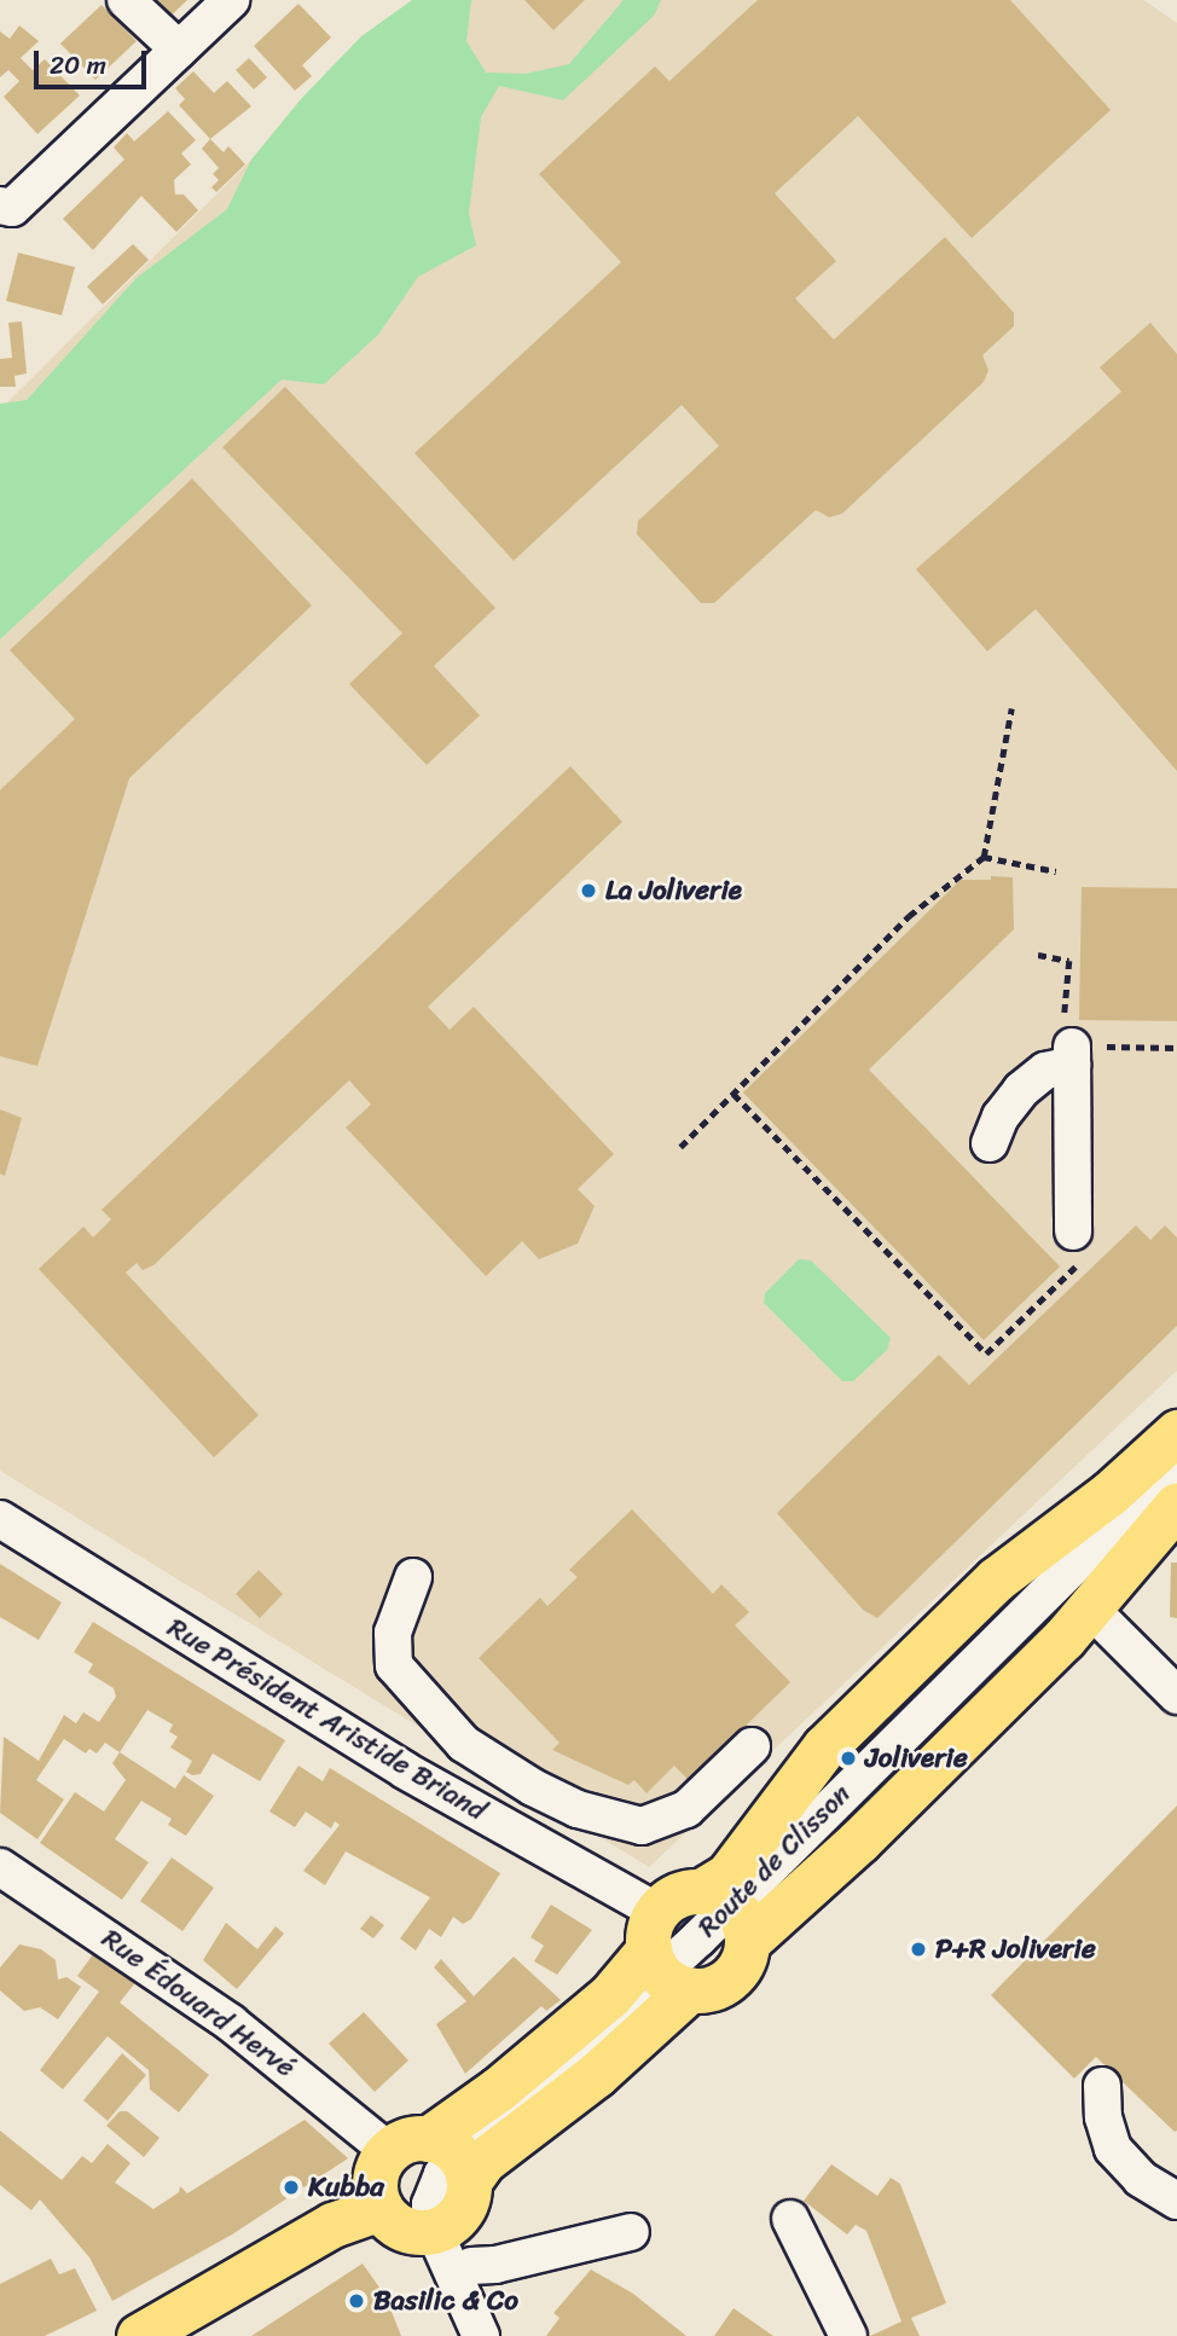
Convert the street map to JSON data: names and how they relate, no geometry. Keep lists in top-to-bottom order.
{
  "streets": {
    "main road": ["Route de Clisson"],
    "street": ["Rue Président Aristide Briand", "Rue Édouard Hervé"]
  },
  "crossings": [
    ["Rue Président Aristide Briand", "Route de Clisson"],
    ["Route de Clisson", "Rue Édouard Hervé"]
  ],
  "places": [
    "La Joliverie",
    "Joliverie",
    "P+R Joliverie",
    "Kubba",
    "Basilic & Co"
  ],
  "scale_bar": "20 m"
}
